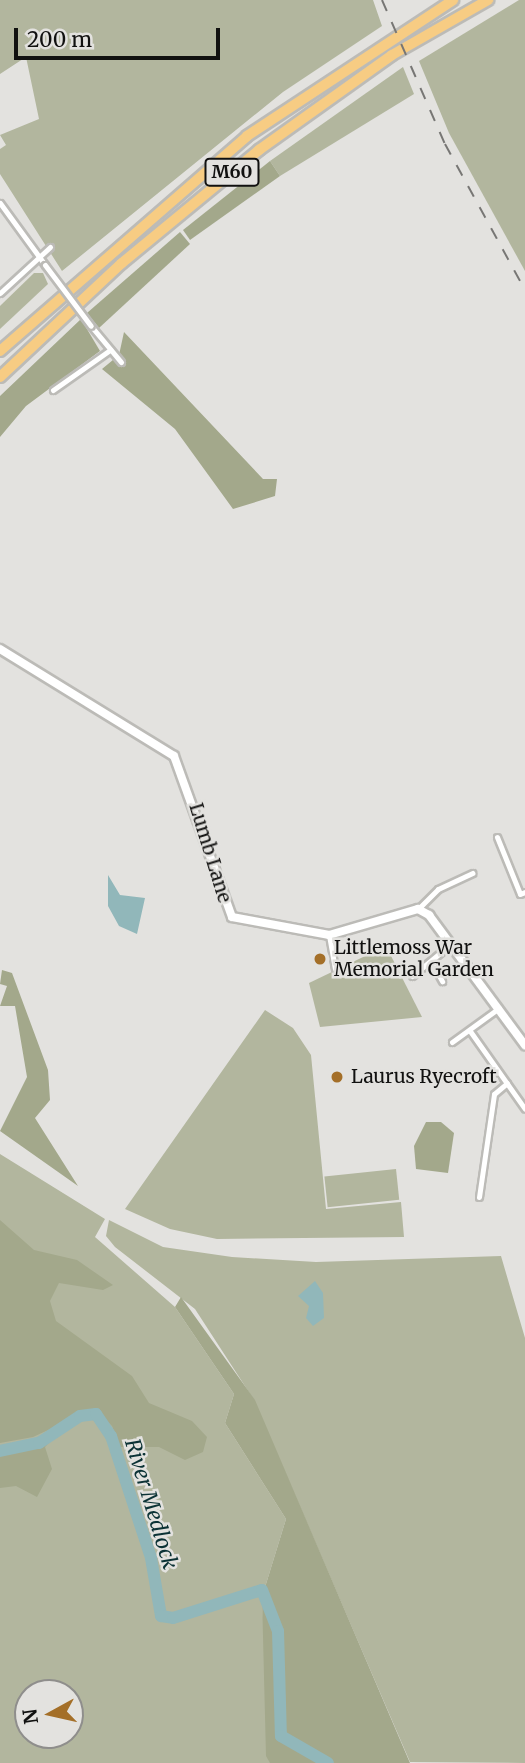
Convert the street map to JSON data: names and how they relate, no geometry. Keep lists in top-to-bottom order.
{
  "streets": {
    "highway": ["M60"],
    "street": ["Lumb Lane"]
  },
  "water": ["River Medlock"],
  "places": ["Littlemoss War Memorial Garden", "Laurus Ryecroft"],
  "scale_bar": "200 m",
  "north": "left"
}
